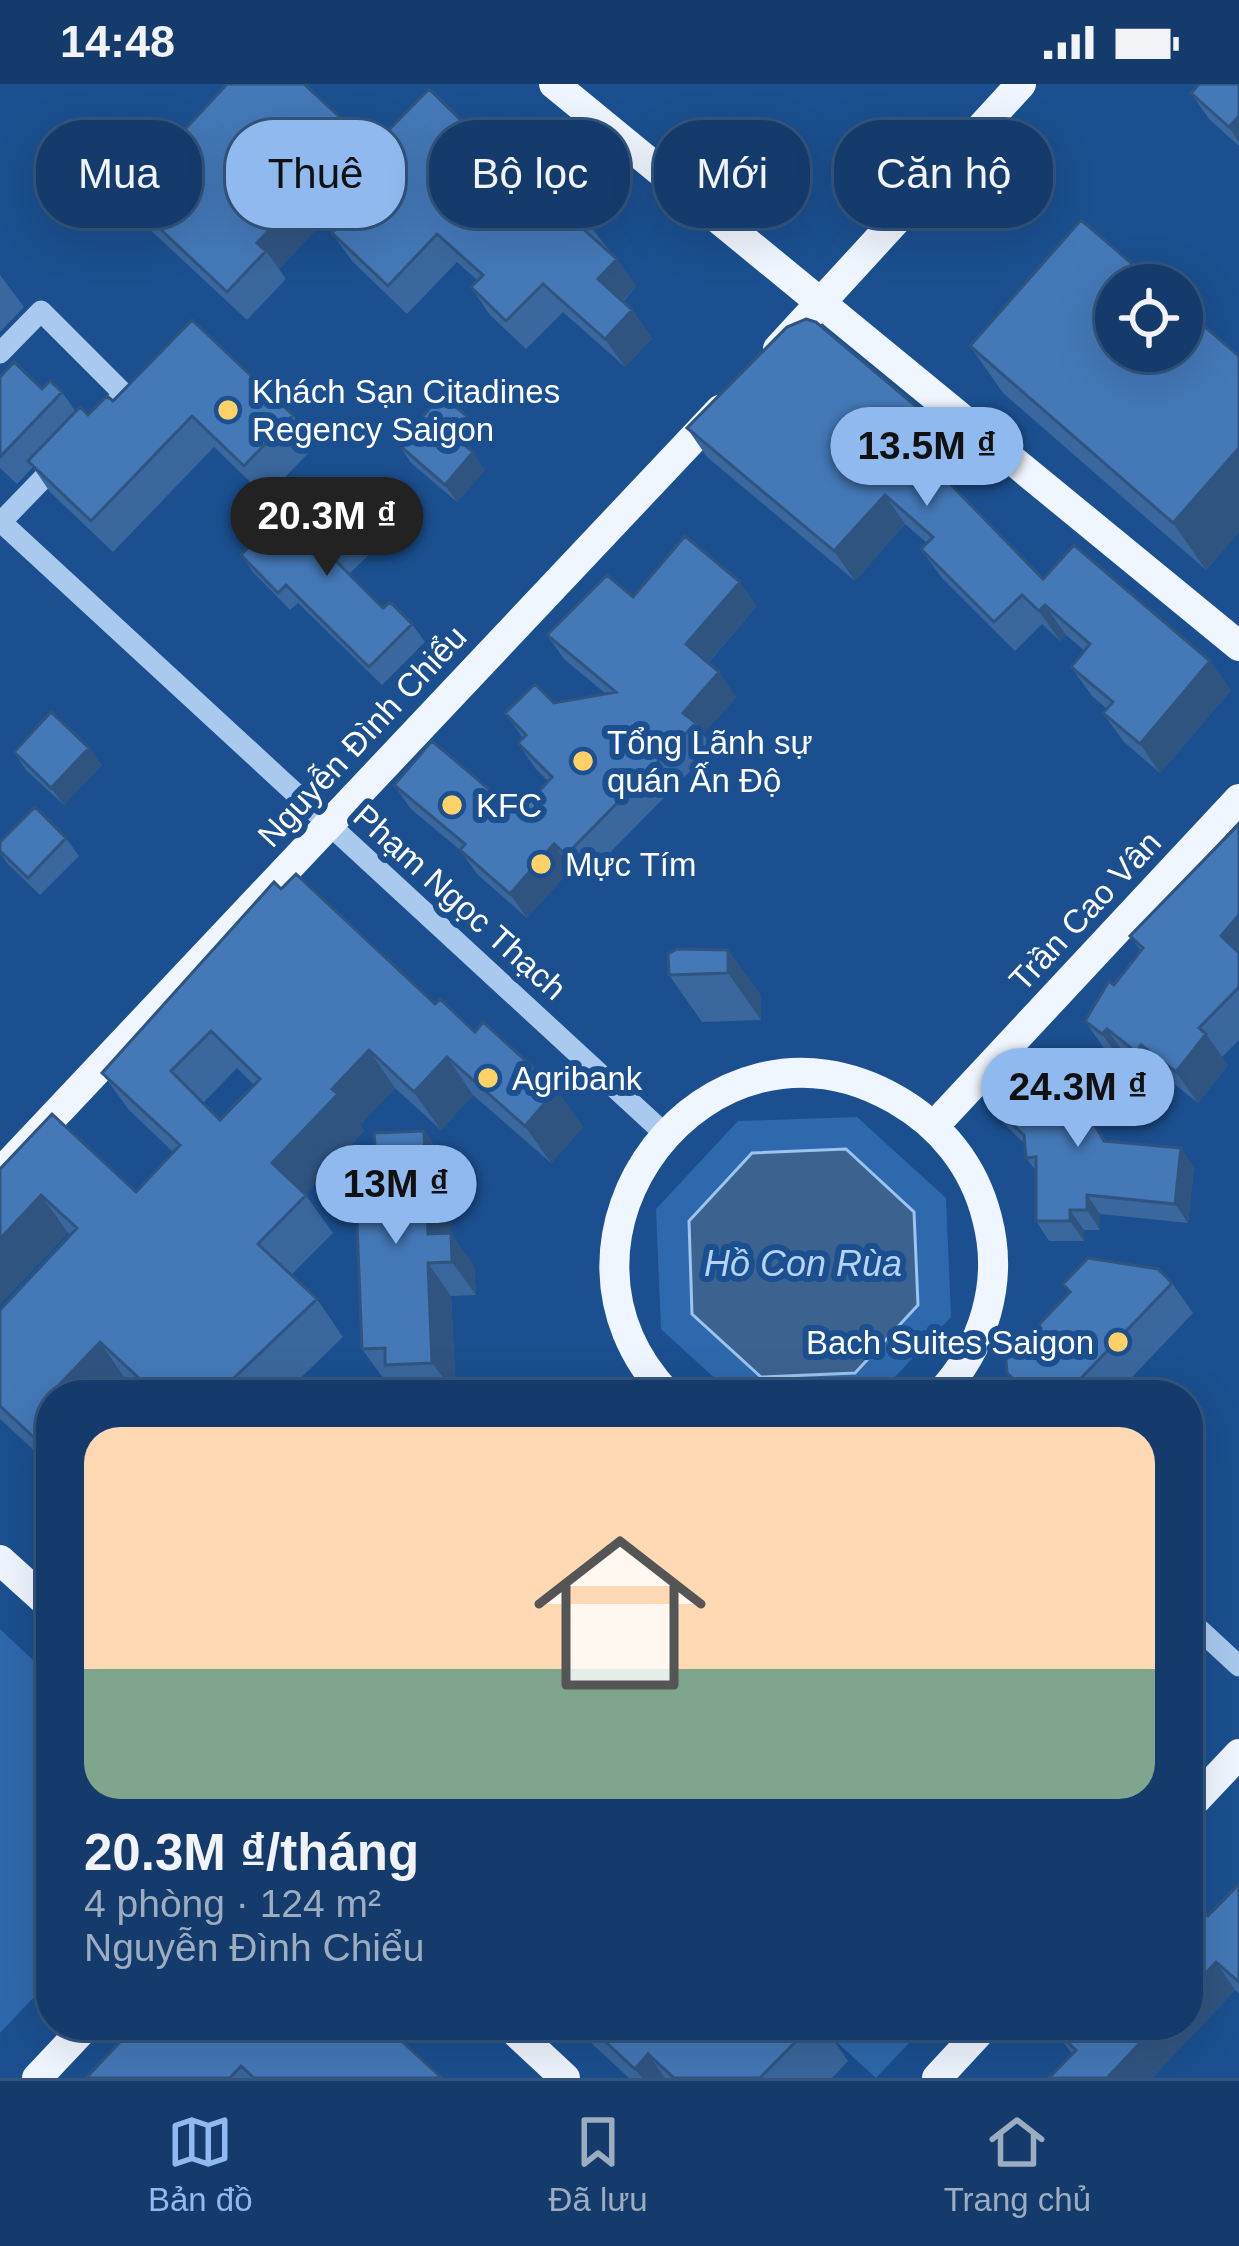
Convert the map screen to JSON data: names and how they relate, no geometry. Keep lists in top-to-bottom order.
{
  "streets": {
    "main road": ["Nguyễn Đình Chiểu", "Trần Cao Vân"],
    "street": ["Phạm Ngọc Thạch"]
  },
  "crossings": [
    ["Nguyễn Đình Chiểu", "Phạm Ngọc Thạch"]
  ],
  "water": ["Hồ Con Rùa"],
  "places": [
    "Khách Sạn Citadines Regency Saigon",
    "Tổng Lãnh sự quán Ấn Độ",
    "KFC",
    "Mực Tím",
    "Agribank",
    "Bach Suites Saigon"
  ],
  "page": {
    "status": "14:48",
    "chip": [
      "Mua",
      "Thuê",
      "Bộ lọc",
      "Mới",
      "Căn hộ"
    ],
    "price": [
      "13.5M ₫",
      "20.3M ₫",
      "24.3M ₫",
      "13M ₫"
    ],
    "list": [
      {
        "name": "20.3M ₫/tháng",
        "note": "4 phòng · 124 m² · Nguyễn Đình Chiểu"
      }
    ],
    "tabs": ["Bản đồ", "Đã lưu", "Trang chủ"]
  }
}
